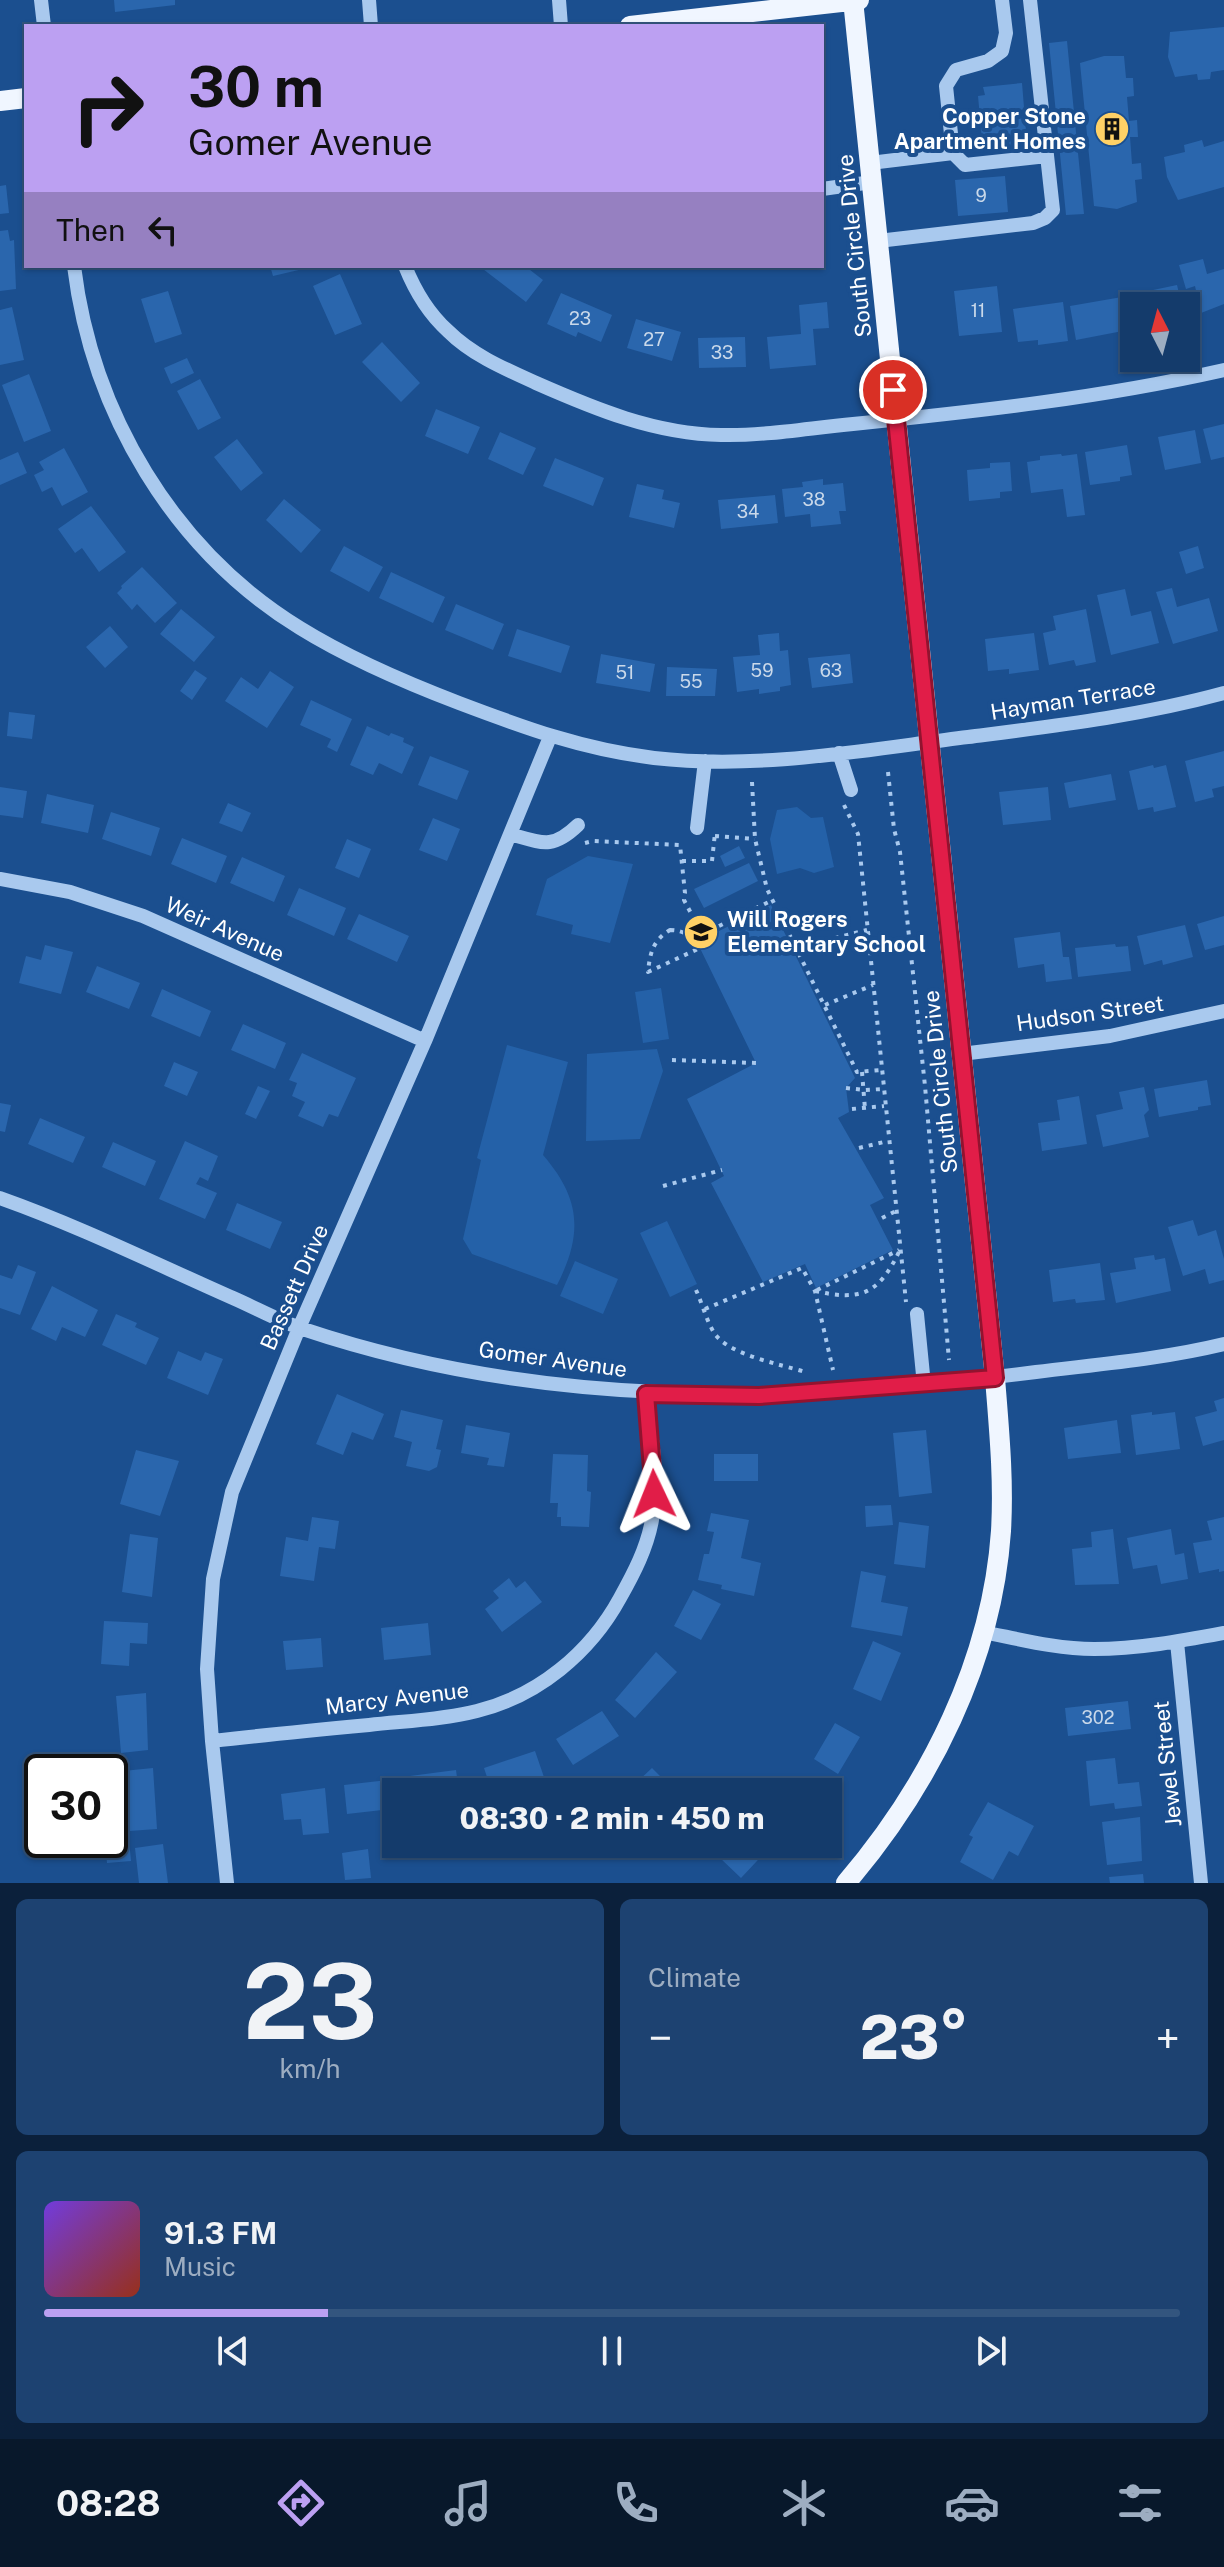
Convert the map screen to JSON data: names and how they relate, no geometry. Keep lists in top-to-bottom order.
{
  "streets": {
    "main road": ["South Circle Drive"],
    "street": [
      "Hayman Terrace",
      "Weir Avenue",
      "Hudson Street",
      "Bassett Drive",
      "Gomer Avenue",
      "Marcy Avenue",
      "Jewel Street"
    ]
  },
  "crossings": [
    ["South Circle Drive", "Hayman Terrace"],
    ["South Circle Drive", "Hudson Street"],
    ["South Circle Drive", "Gomer Avenue"],
    ["Hayman Terrace", "Bassett Drive"],
    ["Weir Avenue", "Bassett Drive"],
    ["Bassett Drive", "Gomer Avenue"],
    ["Bassett Drive", "Marcy Avenue"],
    ["Gomer Avenue", "Marcy Avenue"]
  ],
  "places": {
    "building": ["Copper Stone Apartment Homes"],
    "school or university": ["Will Rogers Elementary School"]
  },
  "house_numbers": [
    "9",
    "11",
    "23",
    "27",
    "33",
    "38",
    "34",
    "59",
    "63",
    "51",
    "55",
    "302"
  ],
  "north": "top",
  "page": {
    "turn": ["30 m", "Gomer Avenue"],
    "then": "Then",
    "limit": "30",
    "trip": "08:30 · 2 min · 450 m",
    "tile": [
      ["23", "km/h"],
      "Climate"
    ],
    "heat": ["−", "23°", "+"],
    "song": ["91.3 FM", "Music"],
    "tabs": "08:28"
  }
}
